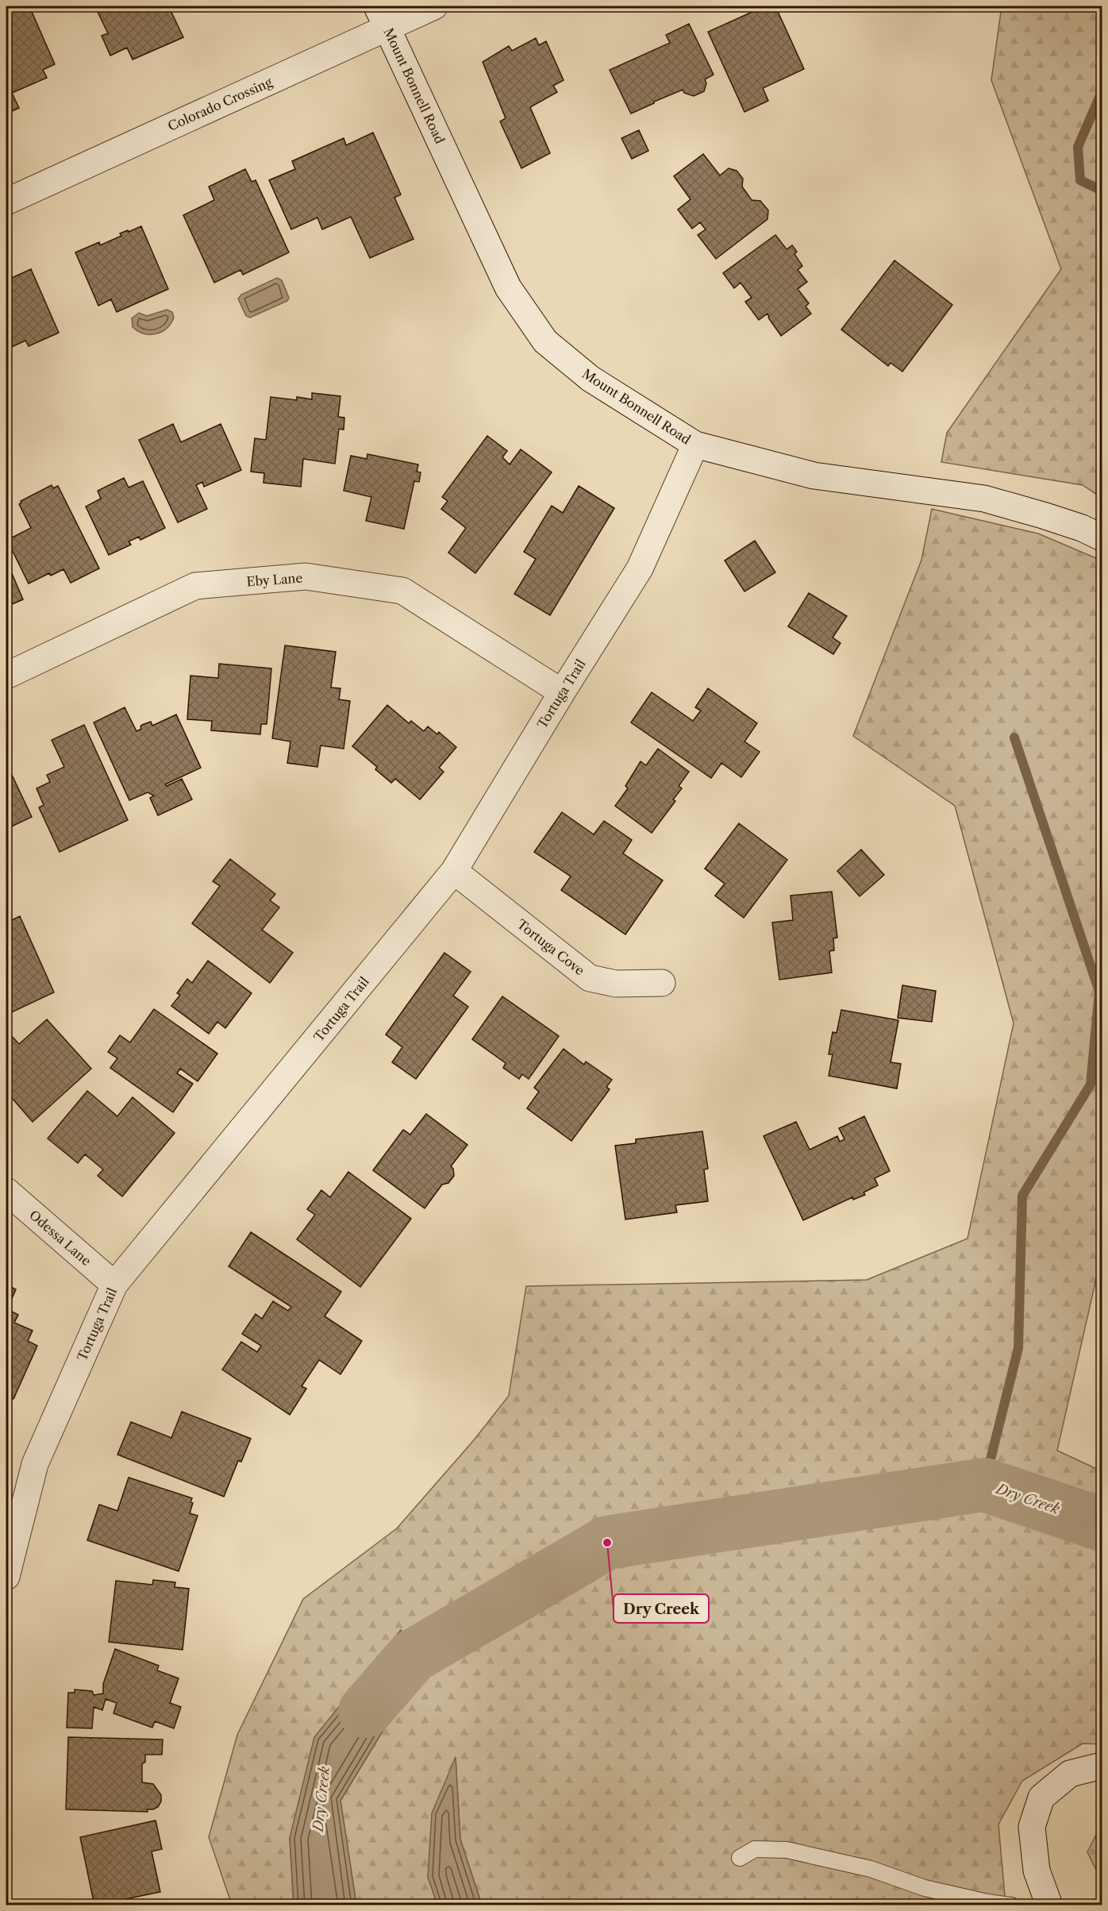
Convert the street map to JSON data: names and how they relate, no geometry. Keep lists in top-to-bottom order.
{
  "streets": {
    "street": [
      "Mount Bonnell Road",
      "Colorado Crossing",
      "Eby Lane",
      "Tortuga Trail",
      "Tortuga Cove",
      "Odessa Lane"
    ]
  },
  "crossings": [
    ["Mount Bonnell Road", "Colorado Crossing"],
    ["Mount Bonnell Road", "Tortuga Trail"],
    ["Eby Lane", "Tortuga Trail"],
    ["Tortuga Trail", "Tortuga Cove"],
    ["Tortuga Trail", "Odessa Lane"]
  ],
  "water": ["Dry Creek"],
  "places": ["Dry Creek"]
}
